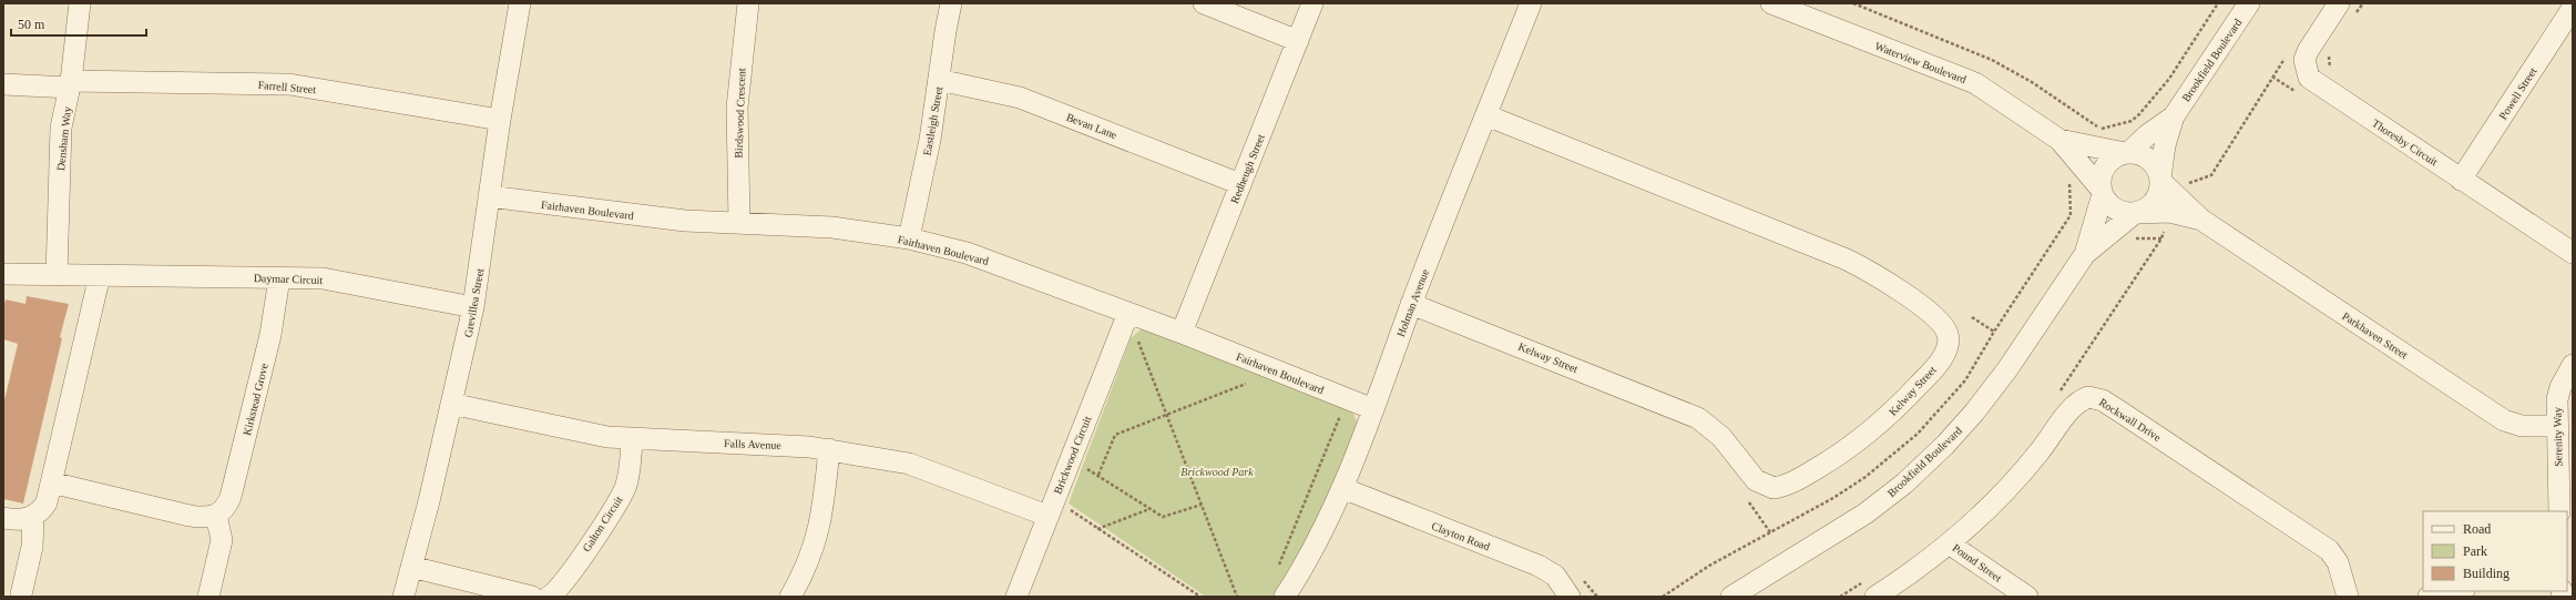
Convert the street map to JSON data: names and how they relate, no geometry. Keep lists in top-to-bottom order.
{
  "streets": {
    "street": [
      "Brookfield Boulevard",
      "Waterview Boulevard",
      "Farrell Street",
      "Powell Street",
      "Birdswood Crescent",
      "Eastleigh Street",
      "Bevan Lane",
      "Densham Way",
      "Thoresby Circuit",
      "Redheugh Street",
      "Fairhaven Boulevard",
      "Daymar Circuit",
      "Grevillea Street",
      "Holman Avenue",
      "Parkhaven Street",
      "Kelway Street",
      "Kirkstead Grove",
      "Rockwall Drive",
      "Serenity Way",
      "Falls Avenue",
      "Brickwood Circuit",
      "Galton Circuit",
      "Clayton Road",
      "Pound Street"
    ]
  },
  "crossings": [
    ["Brookfield Boulevard", "Waterview Boulevard"],
    ["Brookfield Boulevard", "Parkhaven Street"],
    ["Waterview Boulevard", "Parkhaven Street"],
    ["Farrell Street", "Densham Way"],
    ["Farrell Street", "Grevillea Street"],
    ["Powell Street", "Thoresby Circuit"],
    ["Birdswood Crescent", "Fairhaven Boulevard"],
    ["Eastleigh Street", "Bevan Lane"],
    ["Eastleigh Street", "Fairhaven Boulevard"],
    ["Bevan Lane", "Redheugh Street"],
    ["Densham Way", "Daymar Circuit"],
    ["Redheugh Street", "Fairhaven Boulevard"],
    ["Fairhaven Boulevard", "Grevillea Street"],
    ["Fairhaven Boulevard", "Holman Avenue"],
    ["Fairhaven Boulevard", "Brickwood Circuit"],
    ["Daymar Circuit", "Grevillea Street"],
    ["Daymar Circuit", "Kirkstead Grove"],
    ["Grevillea Street", "Falls Avenue"],
    ["Holman Avenue", "Kelway Street"],
    ["Holman Avenue", "Clayton Road"],
    ["Parkhaven Street", "Serenity Way"],
    ["Rockwall Drive", "Pound Street"],
    ["Falls Avenue", "Brickwood Circuit"],
    ["Falls Avenue", "Galton Circuit"]
  ],
  "parks": ["Brickwood Park"],
  "legend": ["Road", "Park", "Building"],
  "scale_bar": "50 m"
}
